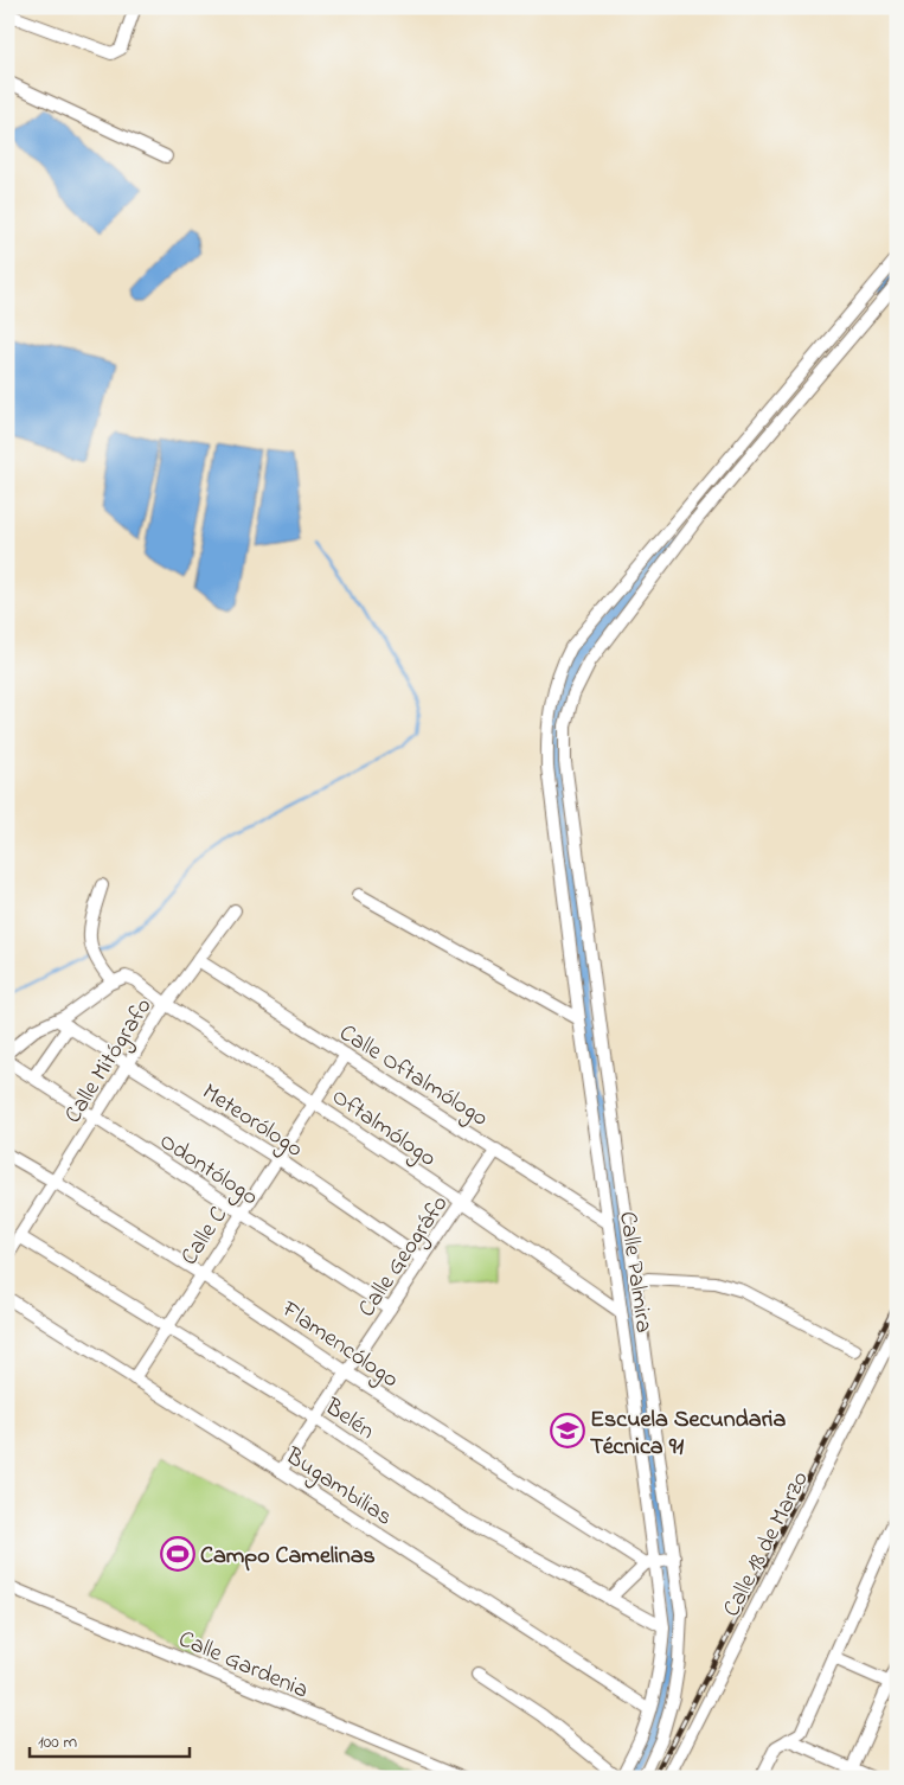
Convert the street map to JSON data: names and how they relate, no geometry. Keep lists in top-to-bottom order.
{
  "streets": {
    "street": [
      "Calle Mitógrafo",
      "Calle Oftalmólogo",
      "Meteorólogo",
      "Oftalmólogo",
      "Odontólogo",
      "Calle C",
      "Calle Geográfo",
      "Calle Palmira",
      "Flamencólogo",
      "Belén",
      "Bugambilias",
      "Calle 18 de Marzo",
      "Calle Gardenia"
    ]
  },
  "crossings": [
    ["Calle Mitógrafo", "Calle Oftalmólogo"],
    ["Calle Mitógrafo", "Meteorólogo"],
    ["Calle Mitógrafo", "Oftalmólogo"],
    ["Calle Mitógrafo", "Odontólogo"],
    ["Calle Mitógrafo", "Flamencólogo"],
    ["Calle Mitógrafo", "Belén"],
    ["Calle Oftalmólogo", "Calle C"],
    ["Calle Oftalmólogo", "Calle Geográfo"],
    ["Calle Oftalmólogo", "Calle Palmira"],
    ["Meteorólogo", "Calle C"],
    ["Meteorólogo", "Calle Geográfo"],
    ["Oftalmólogo", "Calle C"],
    ["Oftalmólogo", "Calle Geográfo"],
    ["Oftalmólogo", "Calle Palmira"],
    ["Odontólogo", "Calle C"],
    ["Odontólogo", "Calle Geográfo"],
    ["Calle C", "Flamencólogo"],
    ["Calle C", "Belén"],
    ["Calle C", "Bugambilias"],
    ["Calle Geográfo", "Flamencólogo"],
    ["Calle Geográfo", "Belén"],
    ["Calle Geográfo", "Bugambilias"],
    ["Calle Palmira", "Flamencólogo"],
    ["Calle Palmira", "Belén"],
    ["Calle Palmira", "Bugambilias"]
  ],
  "places": {
    "school or university": ["Escuela Secundaria Técnica 91"],
    "sports": ["Campo Camelinas"]
  },
  "scale_bar": "100 m"
}
